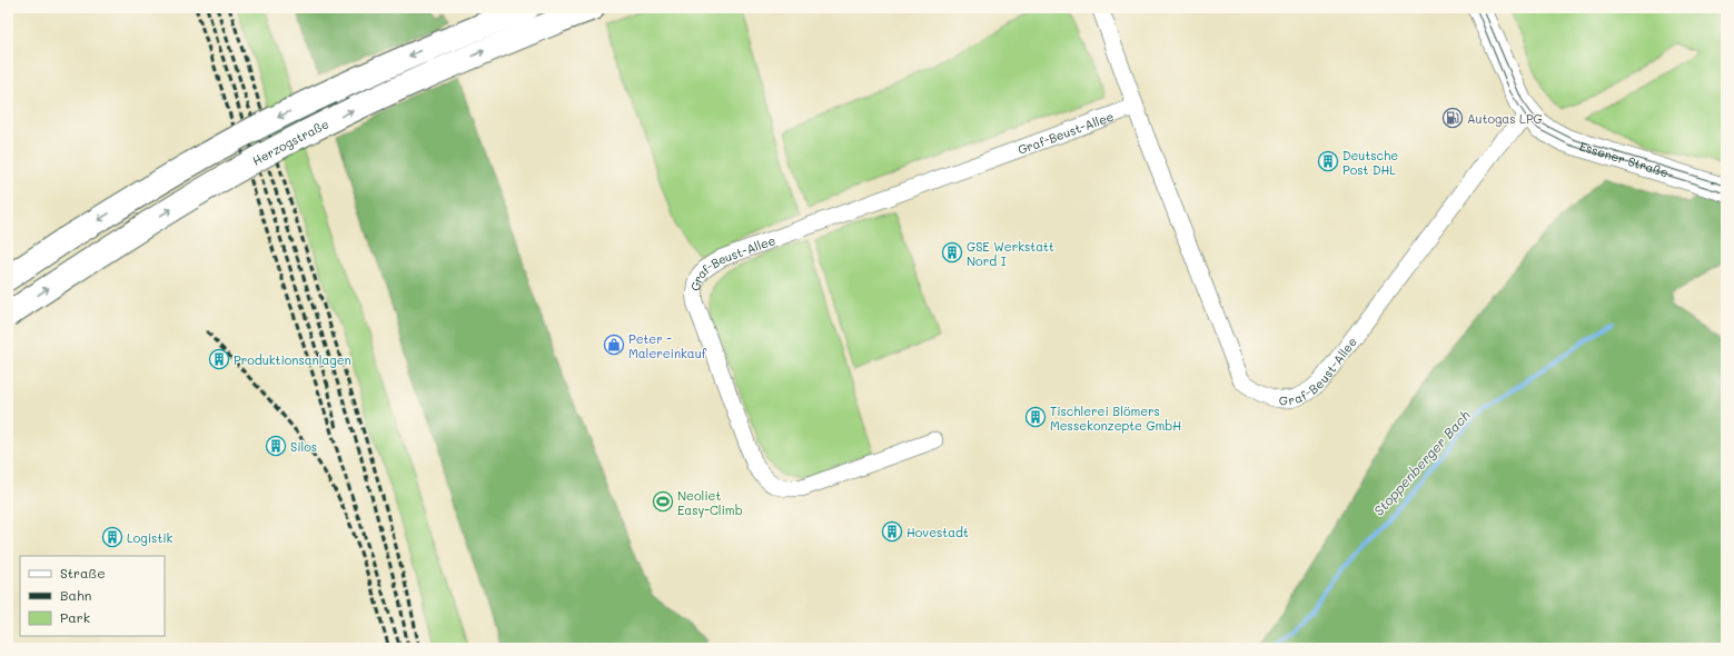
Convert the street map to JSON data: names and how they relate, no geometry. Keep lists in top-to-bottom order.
{
  "streets": {
    "main road": ["Herzogstraße", "Essener Straße"],
    "street": ["Graf-Beust-Allee"]
  },
  "crossings": [
    ["Graf-Beust-Allee", "Essener Straße"]
  ],
  "water": ["Stoppenberger Bach"],
  "places": {
    "fuel station": ["Autogas LPG"],
    "building": [
      "Deutsche Post DHL",
      "GSE Werkstatt Nord I",
      "Produktionsanlagen",
      "Tischlerei Blömers Messekonzepte GmbH",
      "Silos",
      "Hovestadt",
      "Logistik"
    ],
    "shop": ["Peter - Malereinkauf"],
    "sports": ["Neoliet Easy-Climb"]
  },
  "legend": ["Straße", "Bahn", "Park"]
}
